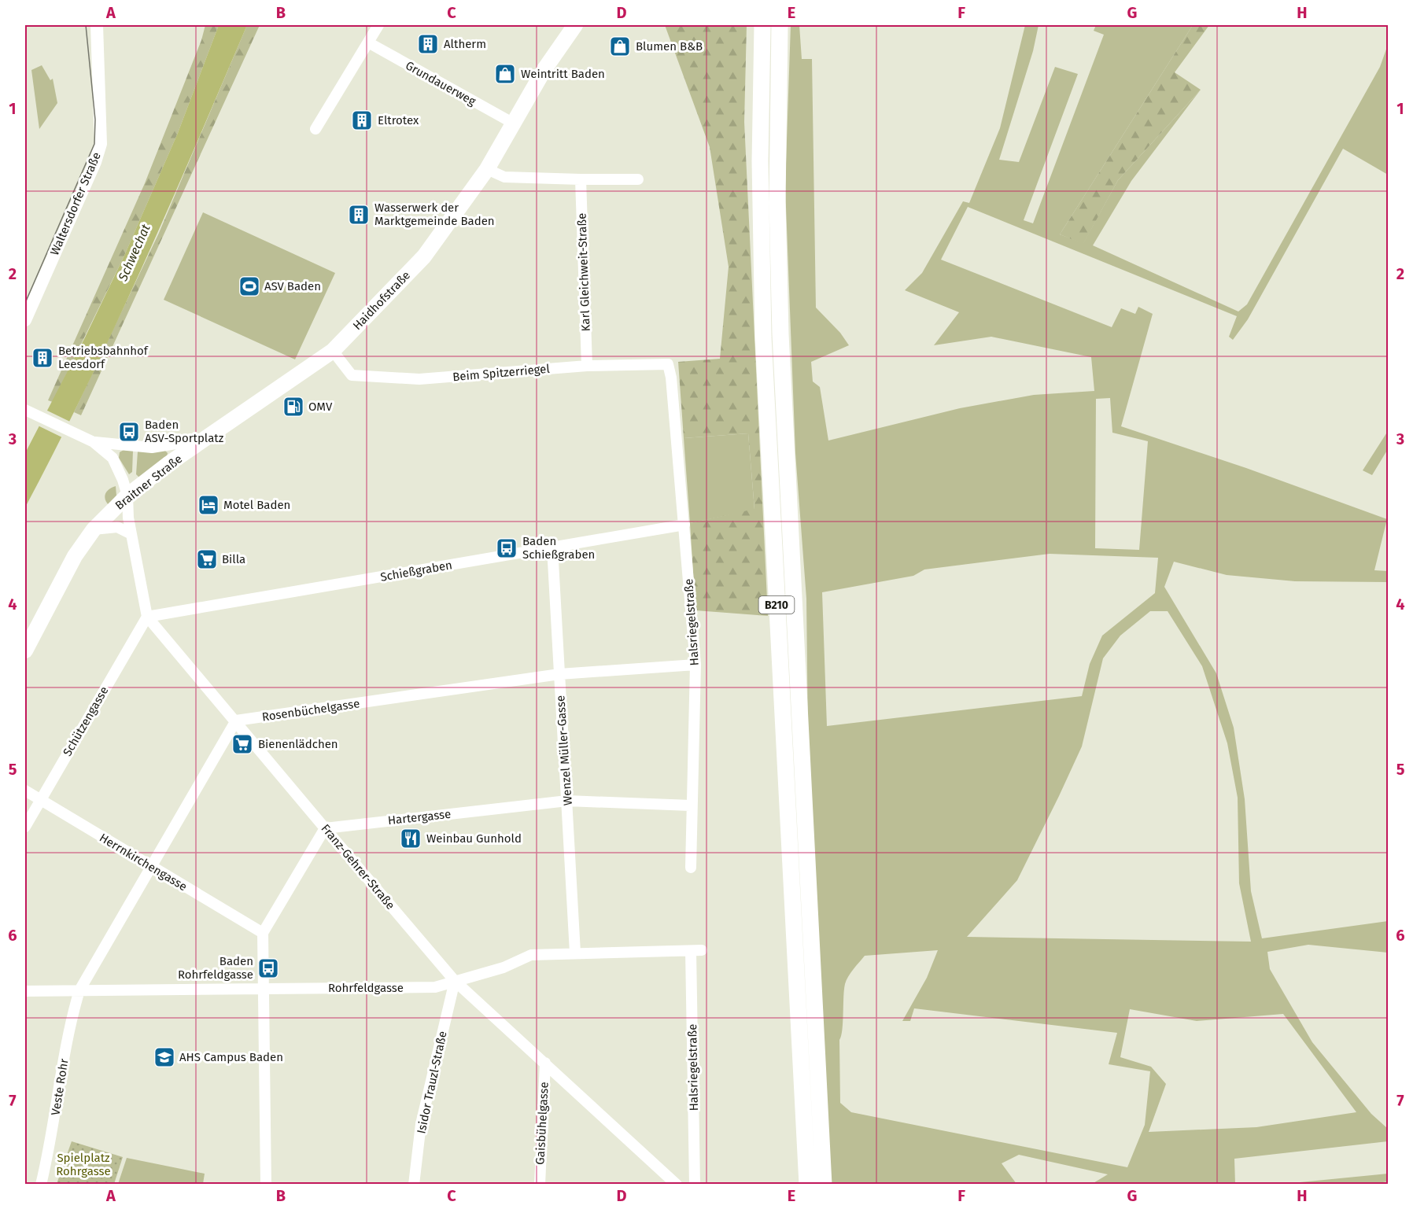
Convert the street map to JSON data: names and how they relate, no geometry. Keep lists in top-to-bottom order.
{
  "streets": {
    "main road": ["Haidhofstraße", "Braitner Straße", "B210"],
    "street": [
      "Grundauerweg",
      "Waltersdorfer Straße",
      "Karl Gleichweit-Straße",
      "Beim Spitzerriegel",
      "Schießgraben",
      "Halsriegelstraße",
      "Rosenbüchelgasse",
      "Schützengasse",
      "Wenzel Müller-Gasse",
      "Hartergasse",
      "Herrnkirchengasse",
      "Franz-Gehrer-Straße",
      "Rohrfeldgasse",
      "Isidor Trauzl-Straße",
      "Veste Rohr",
      "Gaisbühelgasse"
    ]
  },
  "crossings": [
    ["Grundauerweg", "Haidhofstraße"],
    ["Karl Gleichweit-Straße", "Beim Spitzerriegel"],
    ["Haidhofstraße", "Beim Spitzerriegel"],
    ["Haidhofstraße", "Braitner Straße"],
    ["Haidhofstraße", "Franz-Gehrer-Straße"],
    ["Beim Spitzerriegel", "Halsriegelstraße"],
    ["Braitner Straße", "Franz-Gehrer-Straße"],
    ["Schießgraben", "Halsriegelstraße"],
    ["Schießgraben", "Schützengasse"],
    ["Schießgraben", "Wenzel Müller-Gasse"],
    ["Schießgraben", "Franz-Gehrer-Straße"],
    ["Halsriegelstraße", "Rosenbüchelgasse"],
    ["Halsriegelstraße", "Hartergasse"],
    ["Halsriegelstraße", "Rohrfeldgasse"],
    ["Rosenbüchelgasse", "Wenzel Müller-Gasse"],
    ["Rosenbüchelgasse", "Franz-Gehrer-Straße"],
    ["Schützengasse", "Herrnkirchengasse"],
    ["Schützengasse", "Franz-Gehrer-Straße"],
    ["Wenzel Müller-Gasse", "Hartergasse"],
    ["Wenzel Müller-Gasse", "Rohrfeldgasse"],
    ["Hartergasse", "Franz-Gehrer-Straße"],
    ["Franz-Gehrer-Straße", "Rohrfeldgasse"],
    ["Franz-Gehrer-Straße", "Isidor Trauzl-Straße"],
    ["Franz-Gehrer-Straße", "Gaisbühelgasse"],
    ["Rohrfeldgasse", "Isidor Trauzl-Straße"],
    ["Rohrfeldgasse", "Veste Rohr"]
  ],
  "water": ["Schwechat"],
  "parks": ["Spielplatz Rohrgasse"],
  "places": {
    "building": [
      "Altherm",
      "Eltrotex",
      "Wasserwerk der Marktgemeinde Baden",
      "Betriebsbahnhof Leesdorf"
    ],
    "shop": ["Blumen B&B", "Weintritt Baden"],
    "sports": ["ASV Baden"],
    "fuel station": ["OMV"],
    "bus stop": ["Baden ASV-Sportplatz", "Baden Schießgraben", "Baden Rohrfeldgasse"],
    "hotel": ["Motel Baden"],
    "supermarket": ["Billa", "Bienenlädchen"],
    "restaurant": ["Weinbau Gunhold"],
    "school or university": ["AHS Campus Baden"]
  },
  "grid": {
    "columns": [
      "A",
      "B",
      "C",
      "D",
      "E",
      "F",
      "G",
      "H"
    ],
    "rows": [
      "1",
      "2",
      "3",
      "4",
      "5",
      "6",
      "7"
    ]
  }
}
